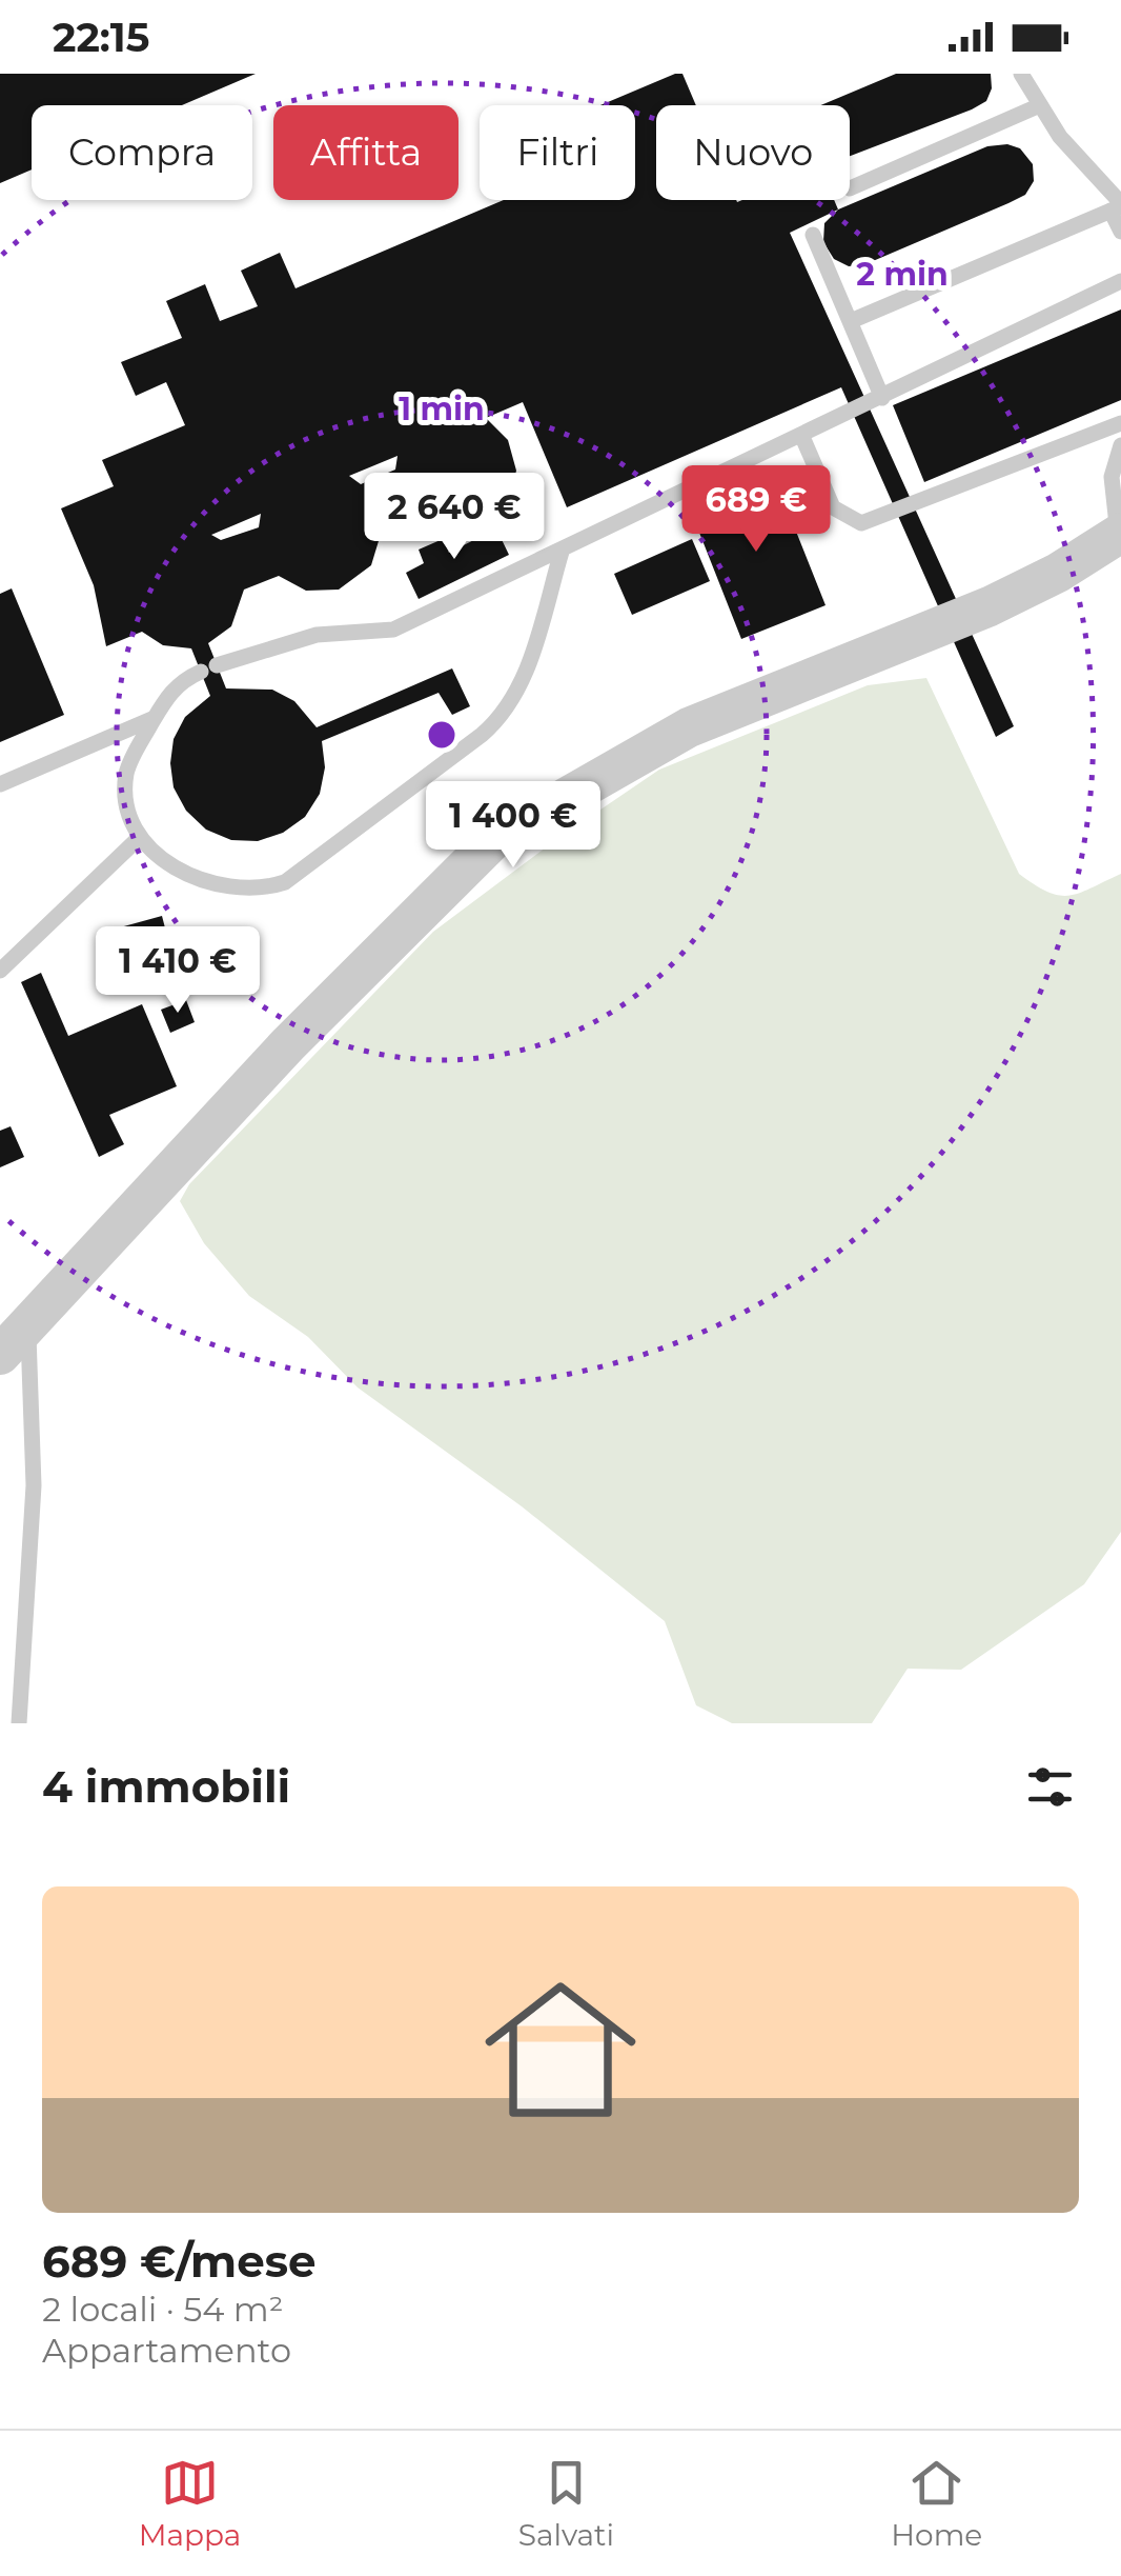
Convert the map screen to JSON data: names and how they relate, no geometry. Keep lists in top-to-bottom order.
{
  "page": {
    "status": "22:15",
    "chip": [
      "Compra",
      "Affitta",
      "Filtri",
      "Nuovo"
    ],
    "price": [
      "689 €",
      "2 640 €",
      "1 400 €",
      "1 410 €"
    ],
    "heading": "4 immobili",
    "list": [
      {
        "name": "689 €/mese",
        "note": "2 locali · 54 m² · Appartamento"
      }
    ],
    "tabs": ["Mappa", "Salvati", "Home"]
  },
  "rings": ["2 min", "1 min"]
}
